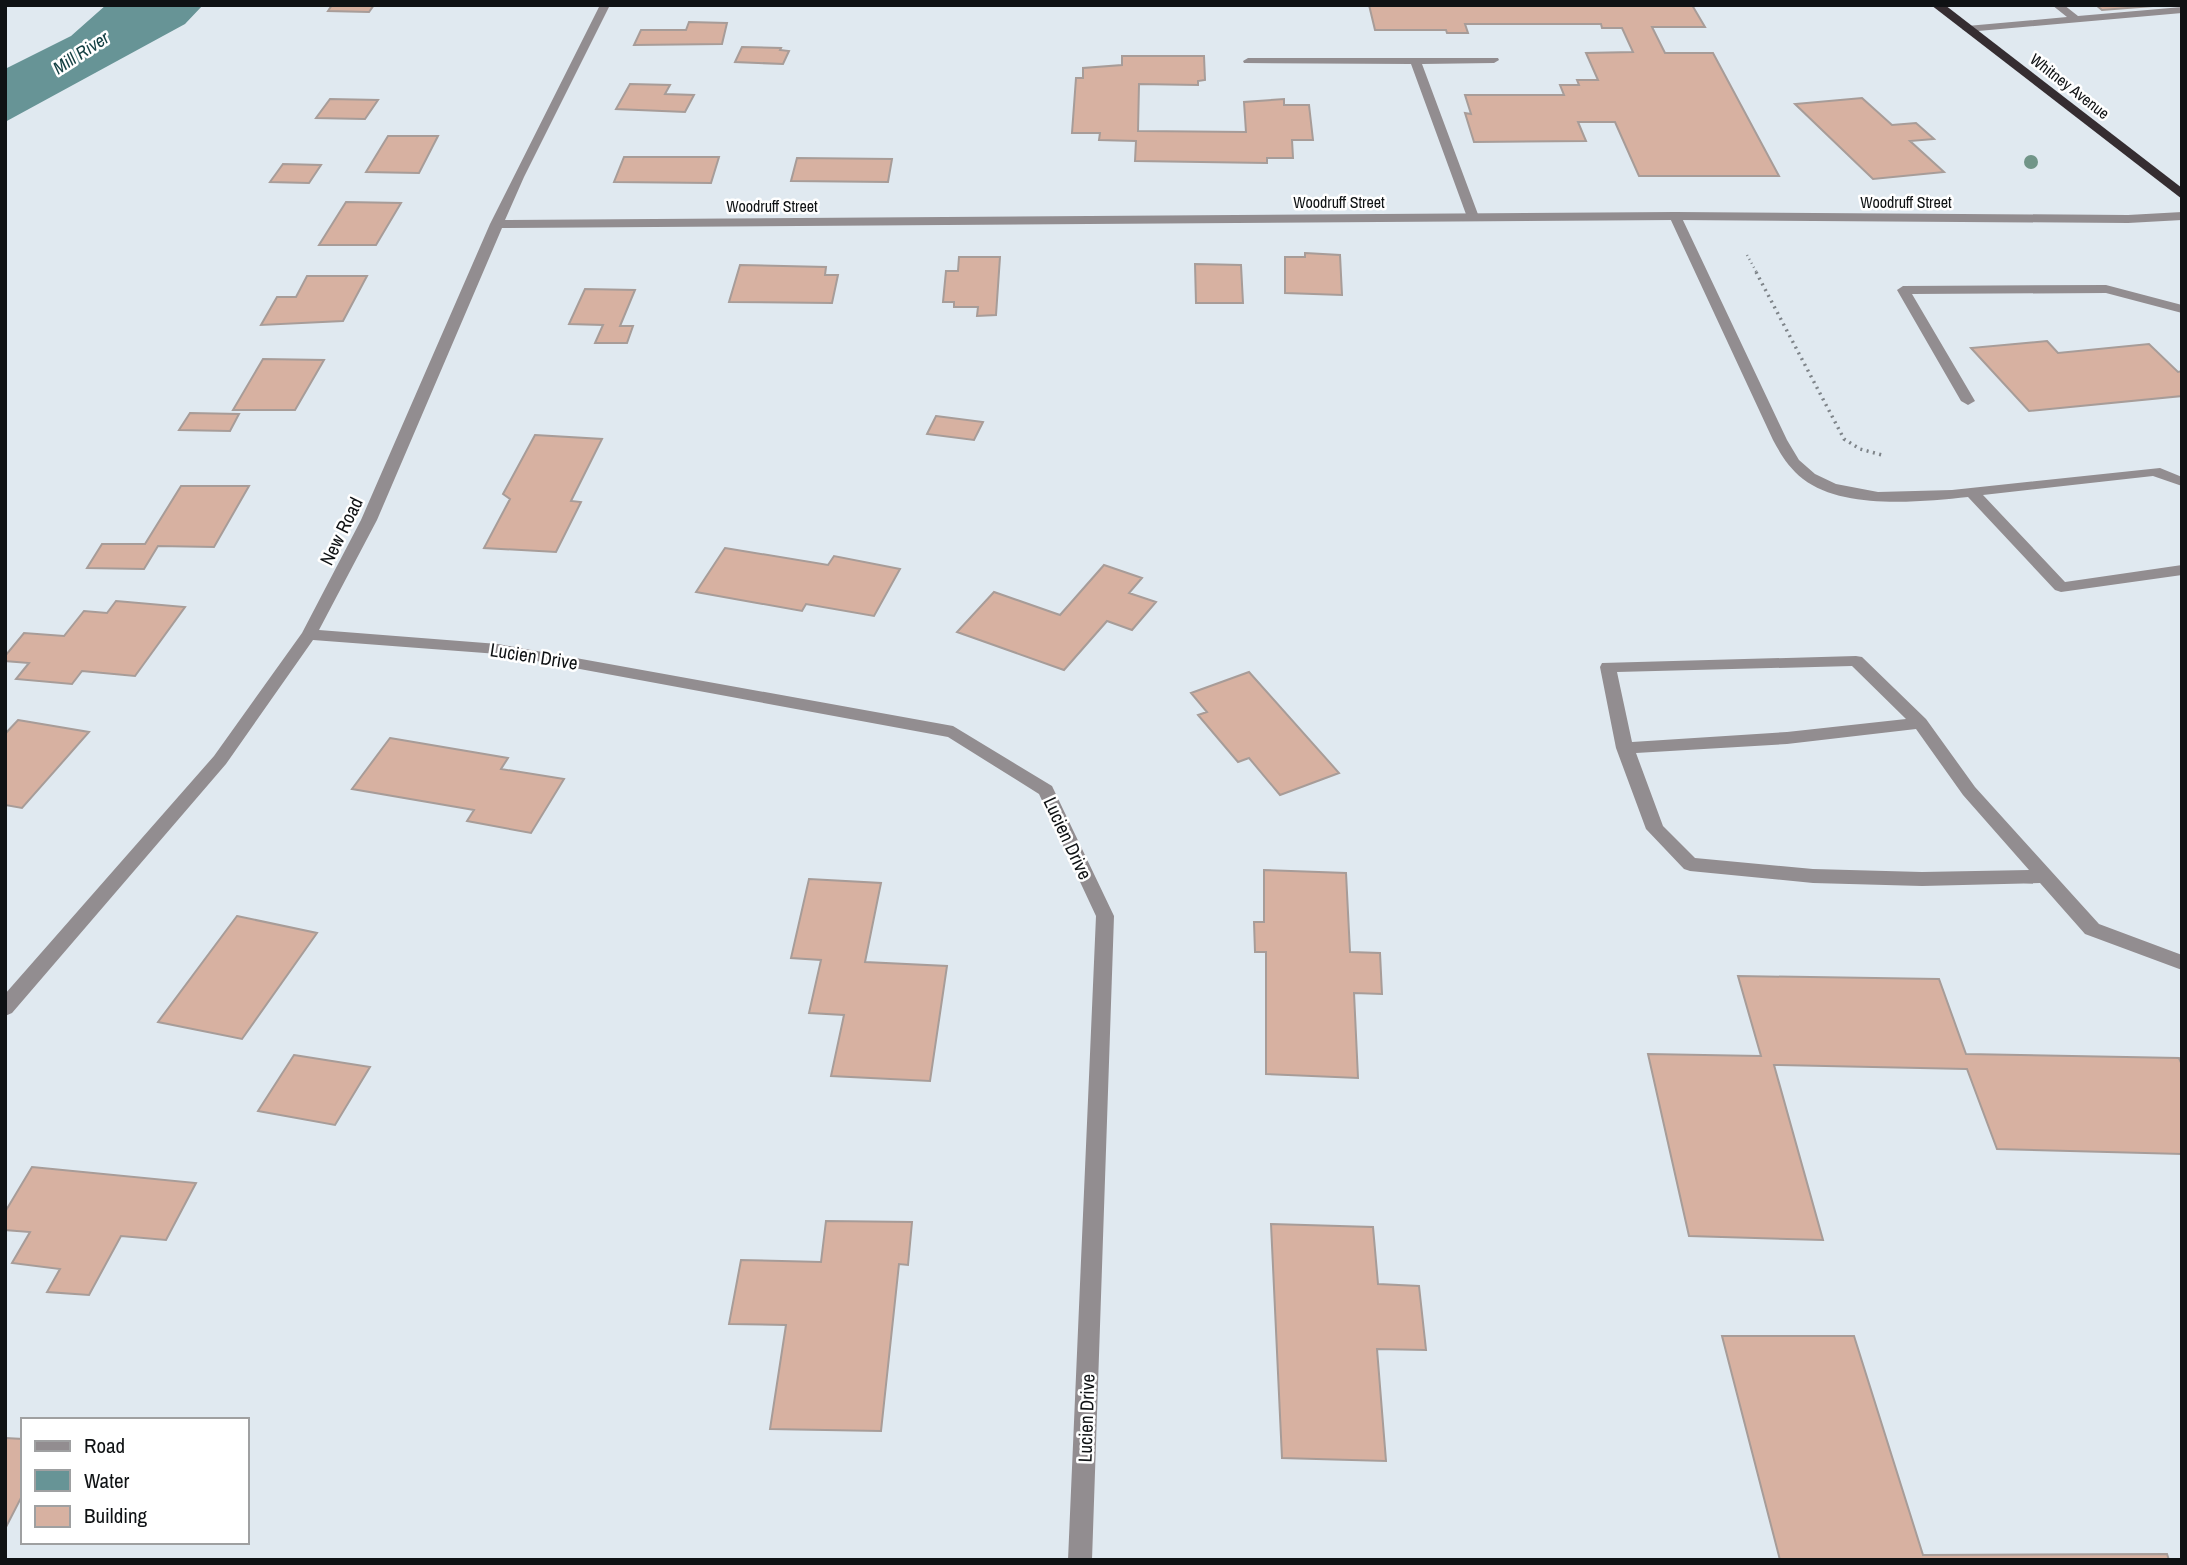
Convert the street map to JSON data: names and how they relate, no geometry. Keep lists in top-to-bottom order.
{
  "streets": {
    "highway": ["Whitney Avenue"],
    "street": ["Woodruff Street", "New Road", "Lucien Drive"]
  },
  "crossings": [
    ["Woodruff Street", "New Road"],
    ["New Road", "Lucien Drive"]
  ],
  "water": ["Mill River"],
  "legend": ["Road", "Water", "Building"]
}
